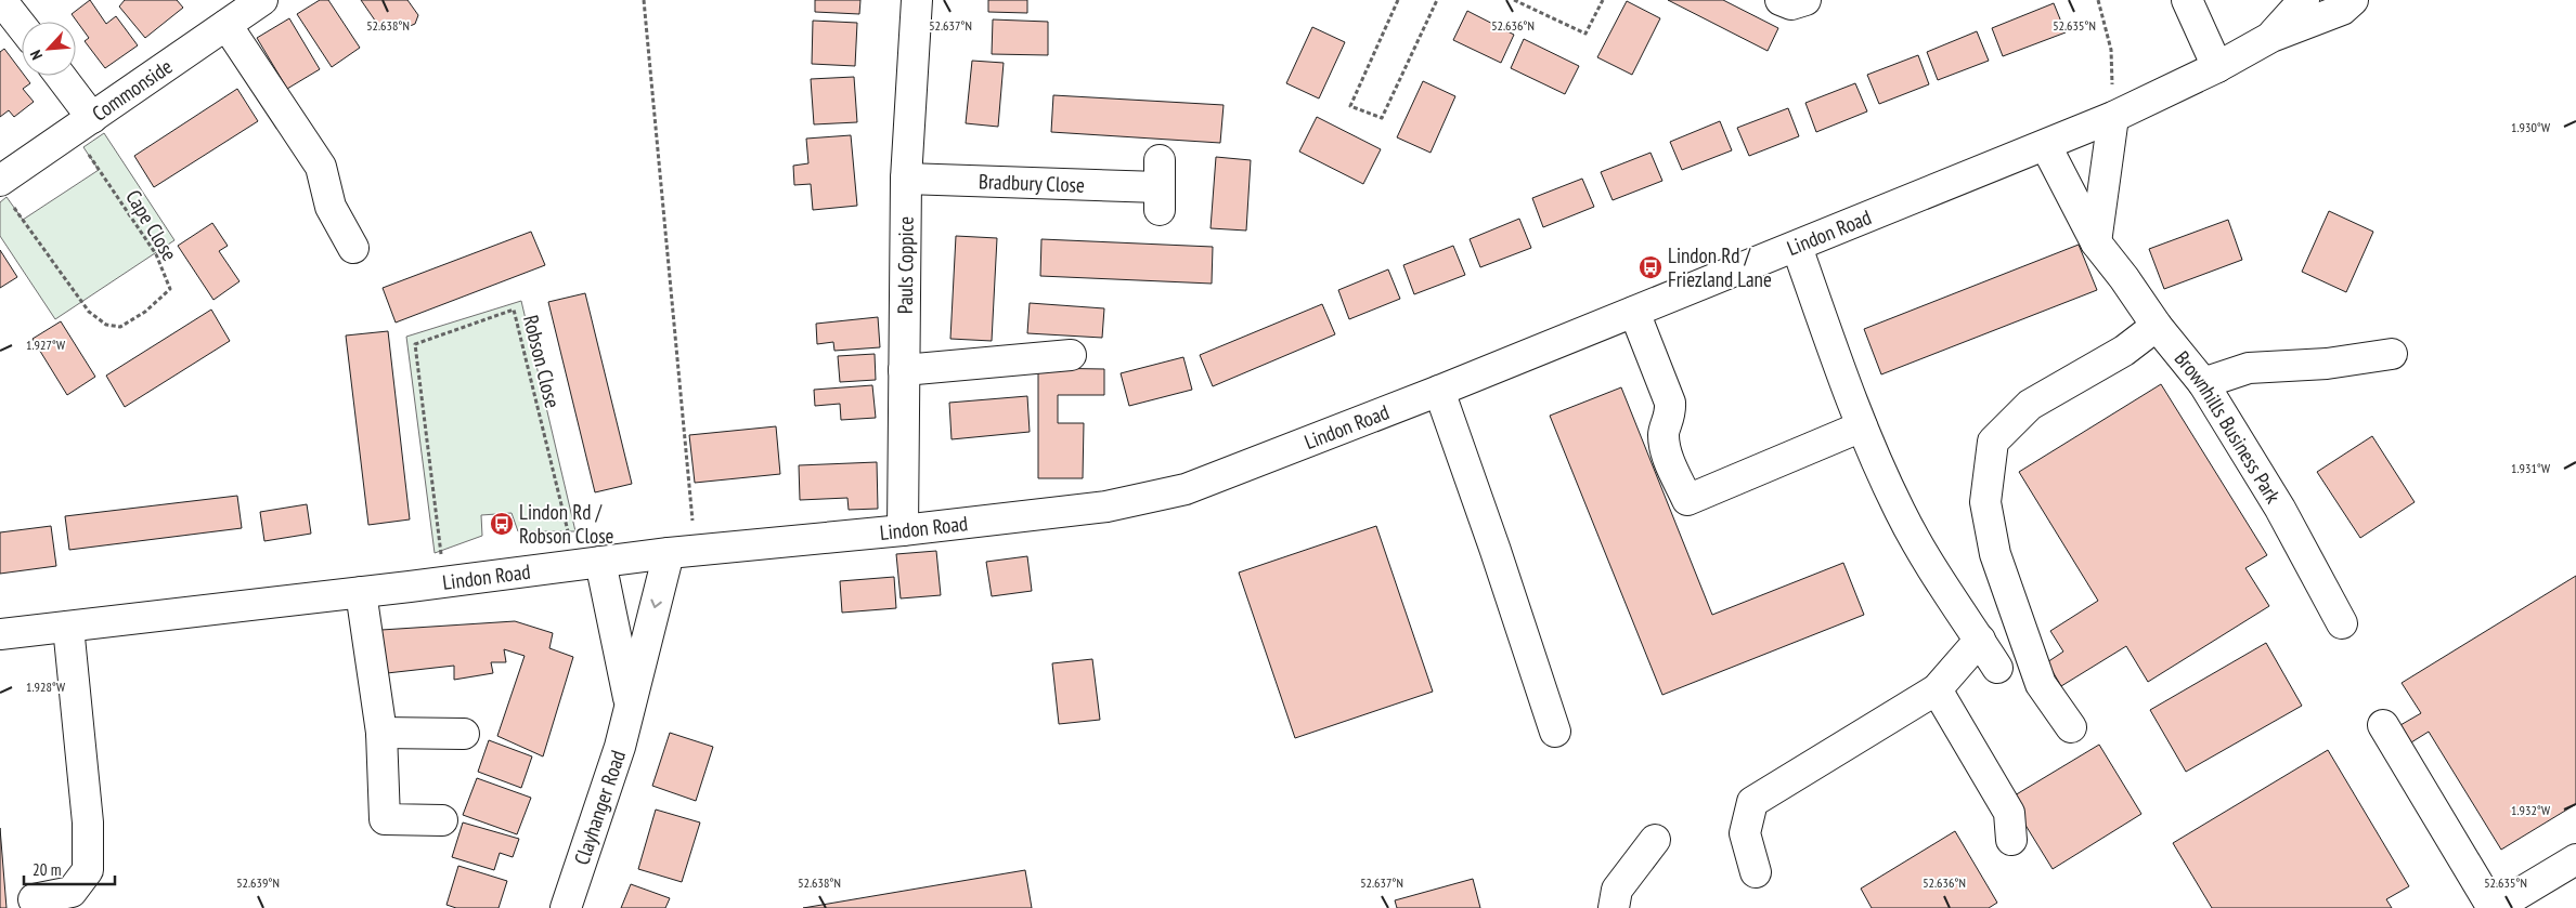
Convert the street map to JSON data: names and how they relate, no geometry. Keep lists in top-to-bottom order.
{
  "streets": {
    "main road": [
      "Commonside",
      "Bradbury Close",
      "Lindon Road",
      "Pauls Coppice",
      "Brownhills Business Park",
      "Clayhanger Road"
    ],
    "path": ["Cape Close", "Robson Close"]
  },
  "crossings": [
    ["Commonside", "Cape Close"],
    ["Bradbury Close", "Pauls Coppice"],
    ["Lindon Road", "Pauls Coppice"],
    ["Lindon Road", "Robson Close"],
    ["Lindon Road", "Brownhills Business Park"],
    ["Lindon Road", "Clayhanger Road"],
    ["Robson Close", "Clayhanger Road"]
  ],
  "places": {
    "bus stop": ["Lindon Rd / Friezland Lane", "Lindon Rd / Robson Close"]
  },
  "scale_bar": "20 m",
  "north": "bottom left",
  "coordinates": [
    "52.638°N",
    "52.637°N",
    "52.635°N",
    "52.636°N",
    "1.930°W",
    "1.927°W",
    "1.931°W",
    "1.928°W",
    "1.932°W",
    "52.639°N"
  ]
}
